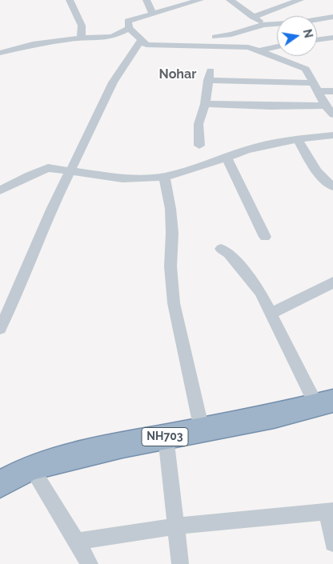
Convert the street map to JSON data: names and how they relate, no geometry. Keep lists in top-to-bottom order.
{
  "streets": {
    "highway": ["NH703"]
  },
  "districts": ["Nohar"],
  "north": "right"
}
